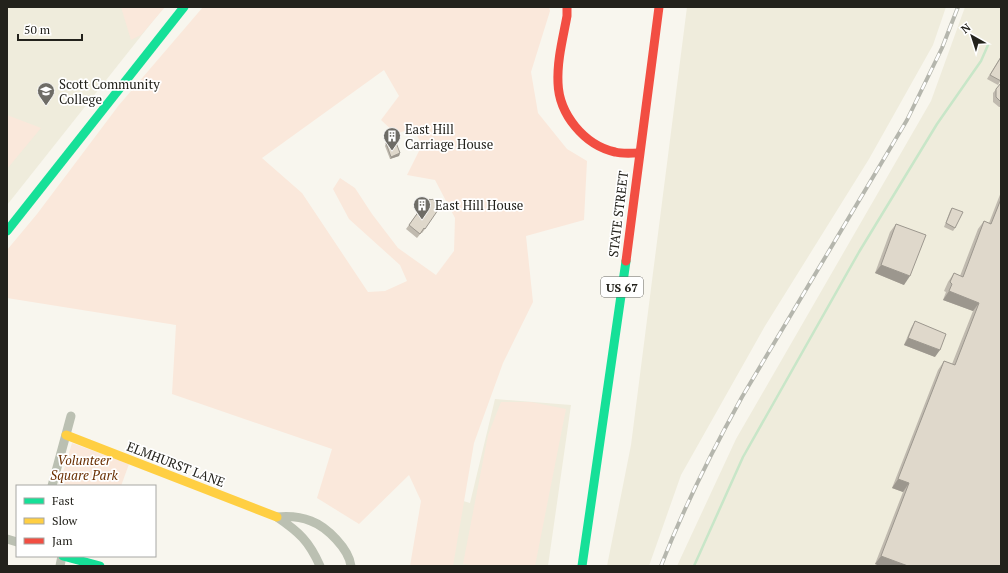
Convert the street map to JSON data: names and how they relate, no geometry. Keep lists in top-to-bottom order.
{
  "streets": {
    "street": ["STATE STREET", "US 67", "ELMHURST LANE"]
  },
  "parks": ["Volunteer Square Park"],
  "places": {
    "school or university": ["Scott Community College"],
    "building": ["East Hill Carriage House", "East Hill House"]
  },
  "legend": ["Fast", "Slow", "Jam"],
  "scale_bar": "50 m",
  "north": "top left"
}
